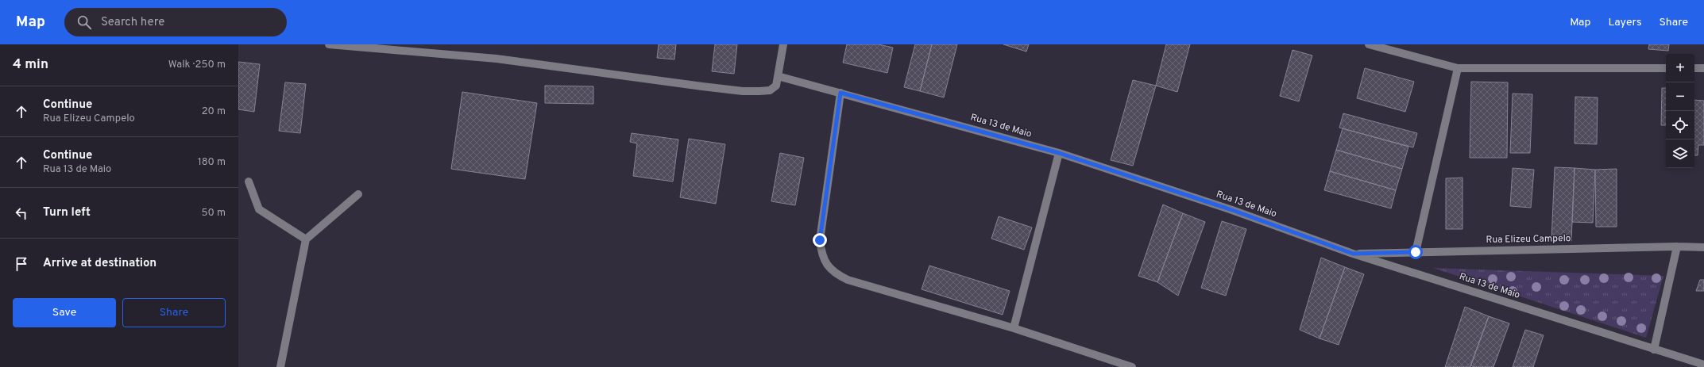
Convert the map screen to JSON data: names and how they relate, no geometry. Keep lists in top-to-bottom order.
{
  "streets": {
    "street": ["Rua 13 de Maio", "Rua Elizeu Campelo"]
  },
  "crossings": [
    ["Rua 13 de Maio", "Rua Elizeu Campelo"]
  ],
  "page": {
    "header": "Map",
    "search": "Search here",
    "nav": ["Map", "Layers", "Share"],
    "heading": ["4 min", "Walk · 250 m"],
    "map_buttons": ["+", "−"],
    "list": [
      ["Continue", "Rua Elizeu Campelo", "20 m"],
      ["Continue", "Rua 13 de Maio", "180 m"],
      ["Turn left", "50 m"],
      "Arrive at destination"
    ],
    "buttons": ["Save", "Share"]
  }
}
